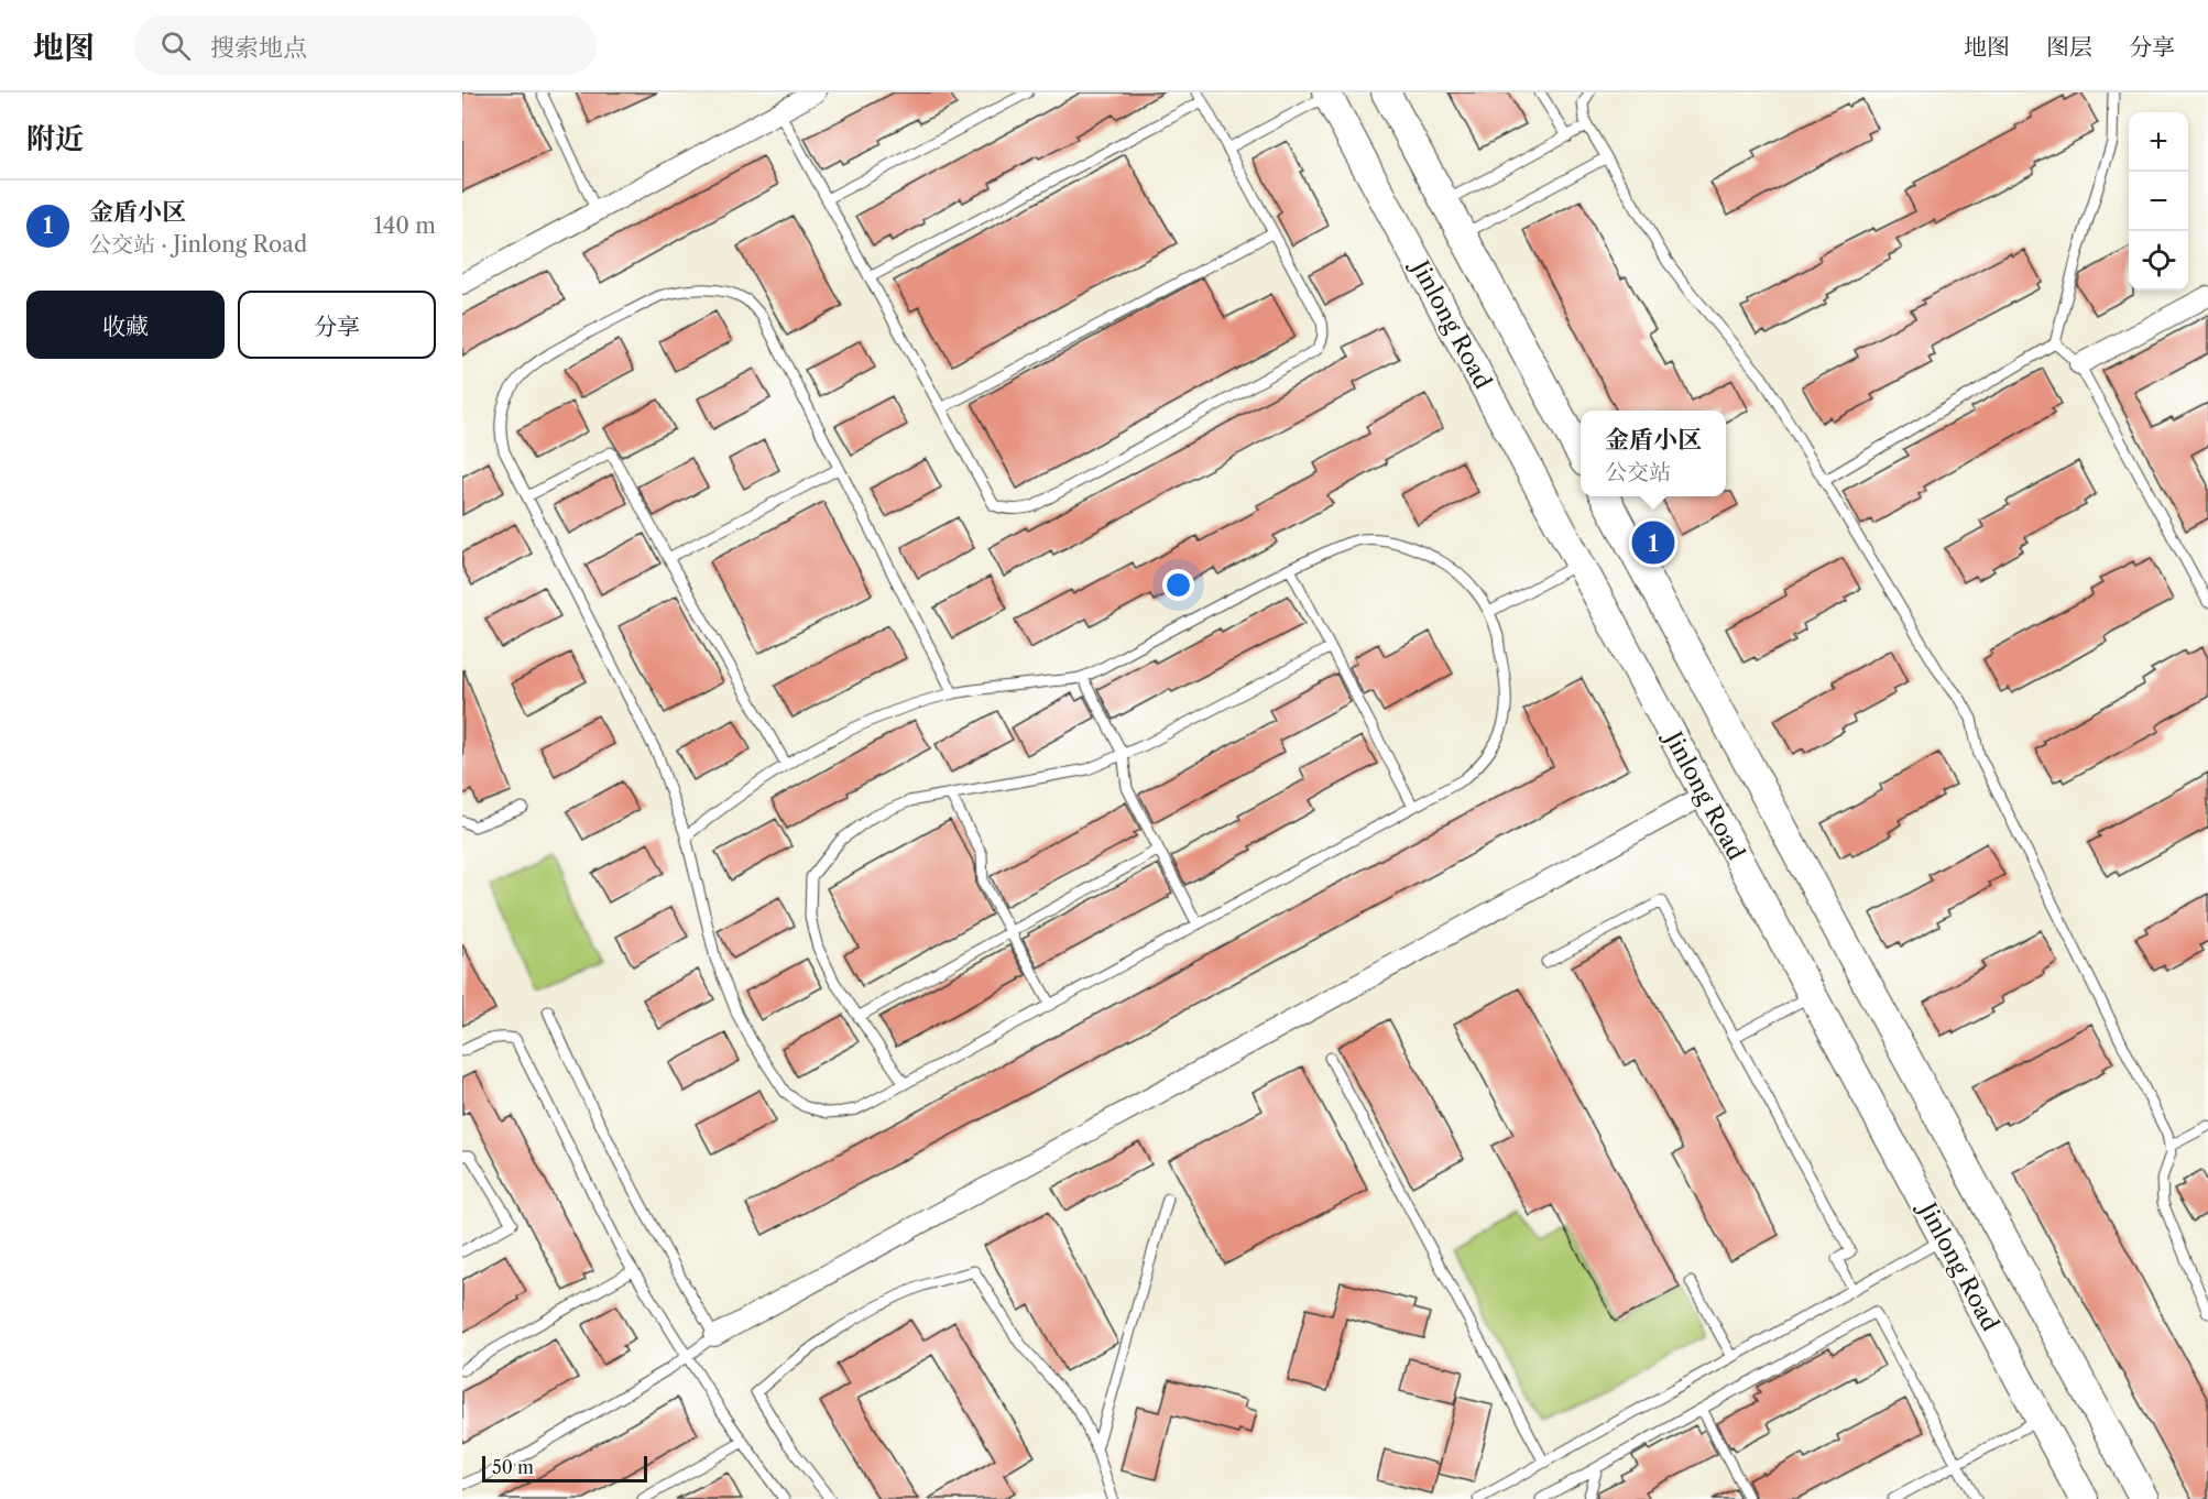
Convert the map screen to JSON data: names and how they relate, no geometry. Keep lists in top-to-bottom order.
{
  "streets": {
    "main road": ["Jinlong Road"]
  },
  "scale_bar": "50 m",
  "page": {
    "header": "地图",
    "search": "搜索地点",
    "nav": ["地图", "图层", "分享"],
    "heading": "附近",
    "map_buttons": ["+", "−"],
    "list": [
      {
        "mark": "1",
        "name": "金盾小区",
        "note": "公交站 · Jinlong Road",
        "value": "140 m"
      }
    ],
    "buttons": ["收藏", "分享"],
    "popup": ["金盾小区", "公交站"],
    "pins": "1",
    "scale": "50 m"
  }
}
